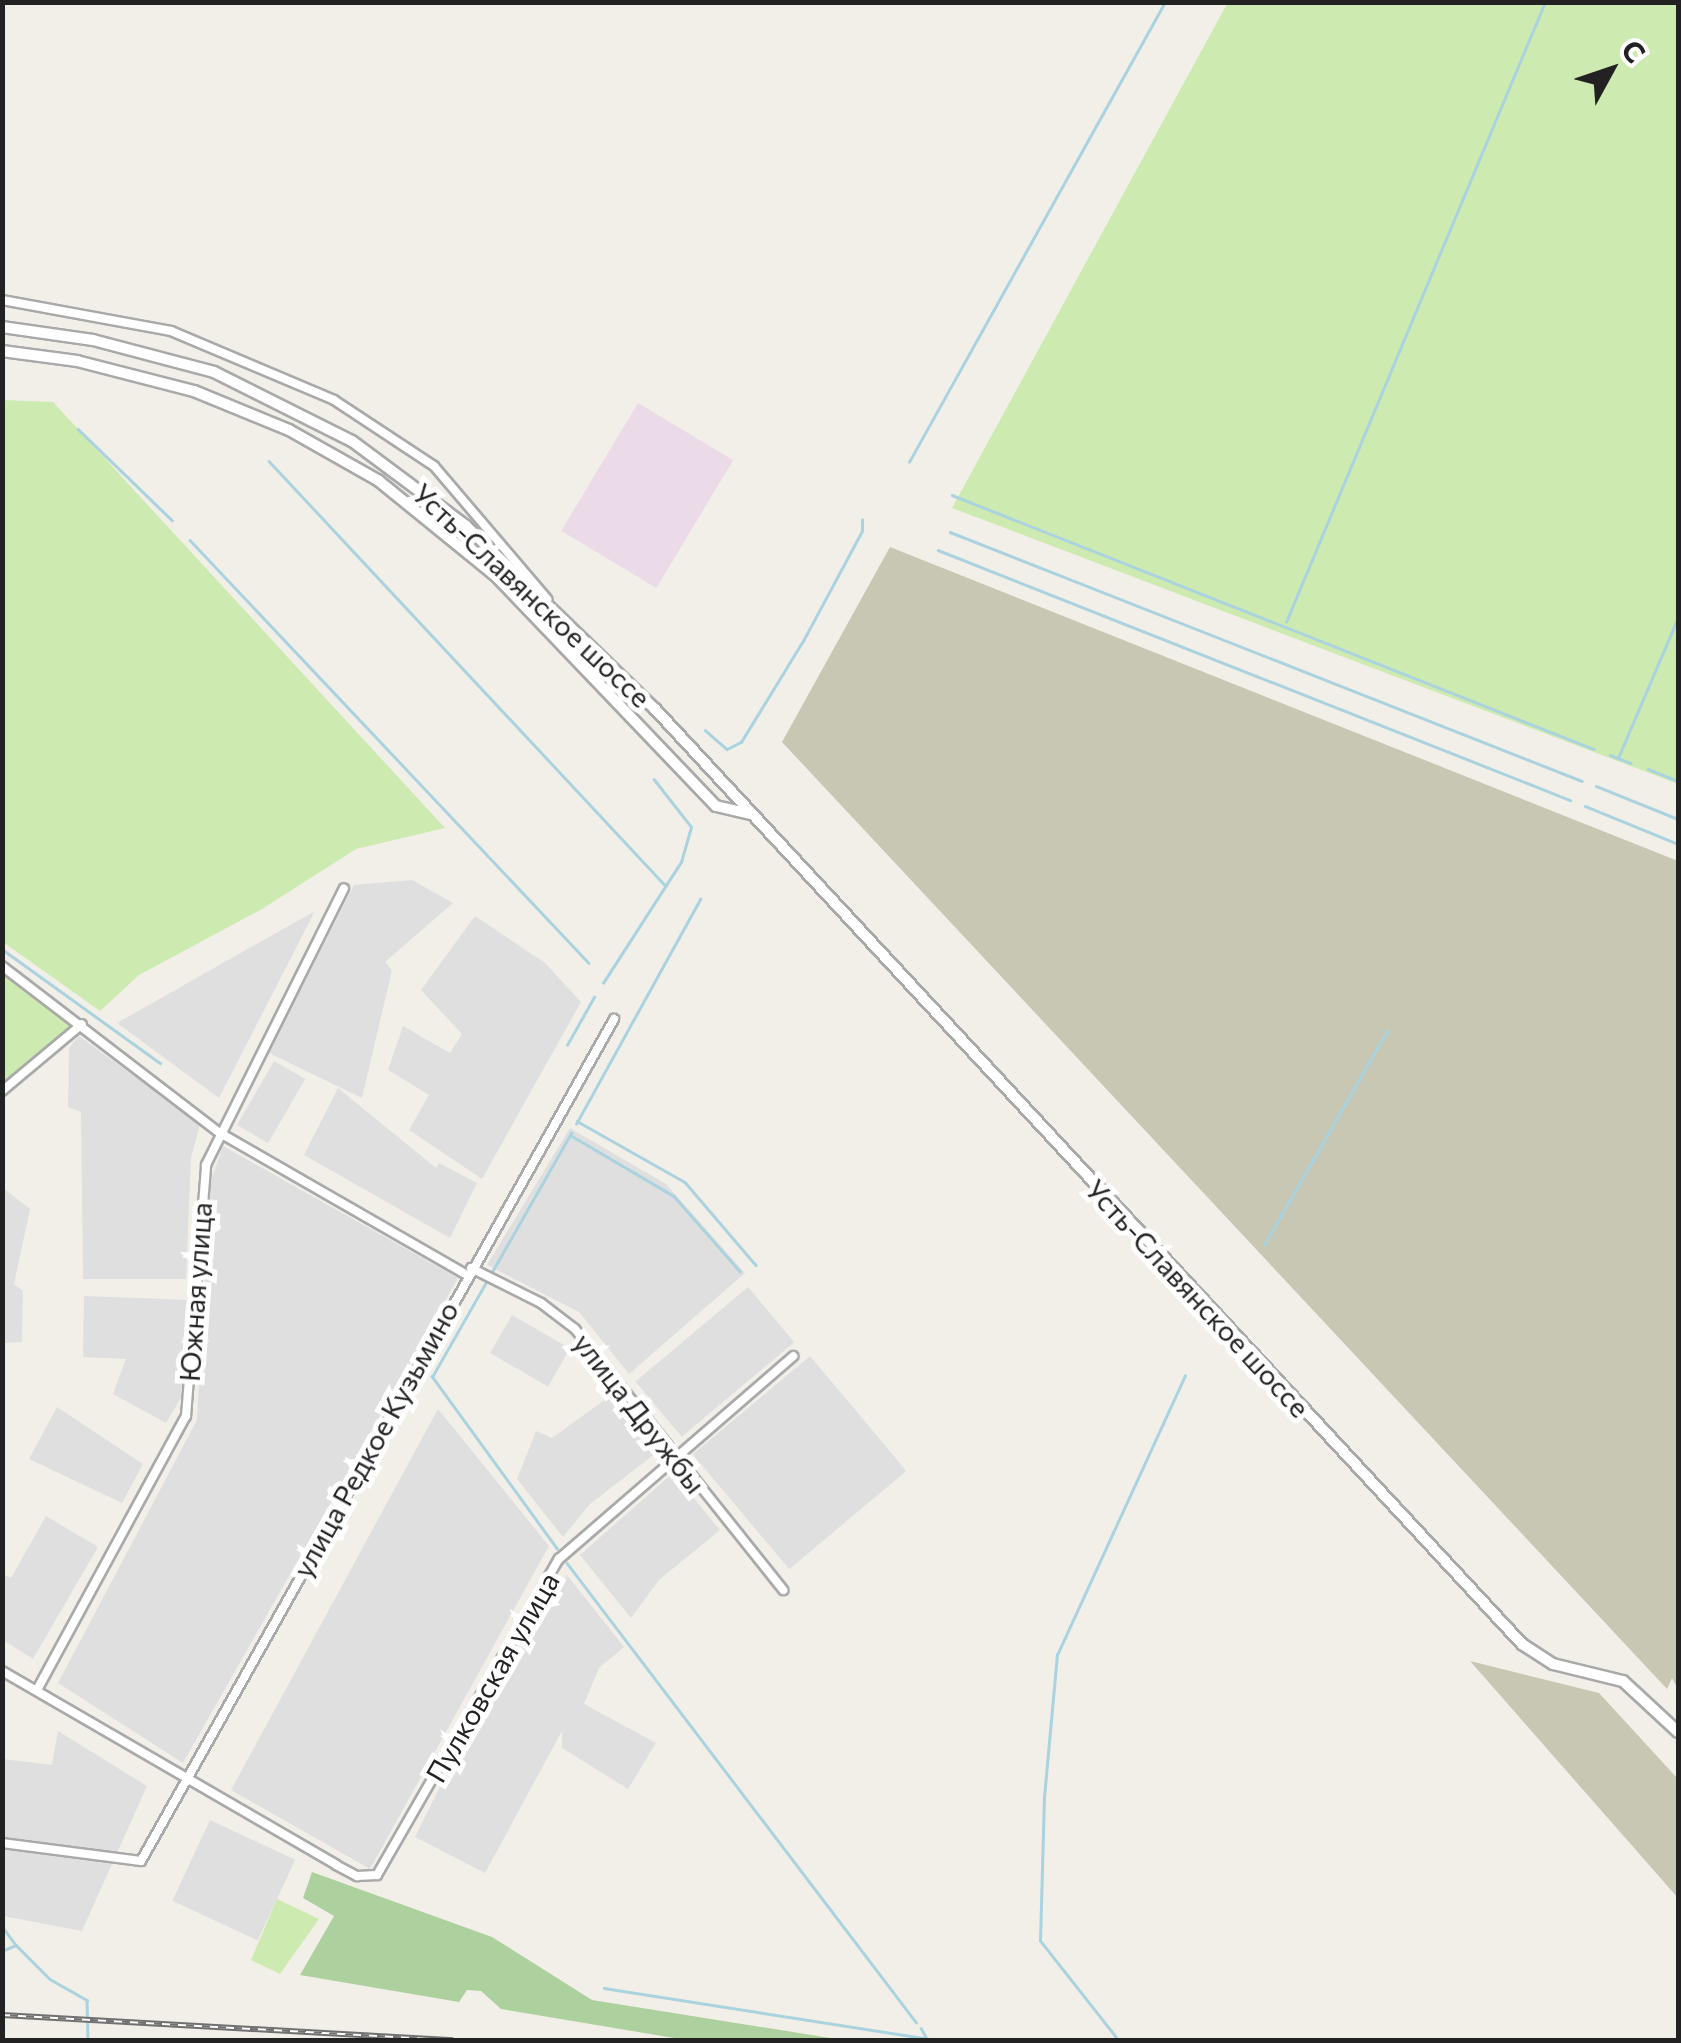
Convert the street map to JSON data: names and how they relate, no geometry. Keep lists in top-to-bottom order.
{
  "streets": {
    "street": [
      "Усть-Славянское шоссе",
      "Южная улица",
      "улица Дружбы",
      "улица Редкое Кузьмино",
      "Пулковская улица"
    ]
  },
  "crossings": [
    ["Южная улица", "улица Дружбы"],
    ["улица Дружбы", "улица Редкое Кузьмино"],
    ["улица Дружбы", "Пулковская улица"],
    ["улица Редкое Кузьмино", "Пулковская улица"]
  ],
  "north": "top right"
}
